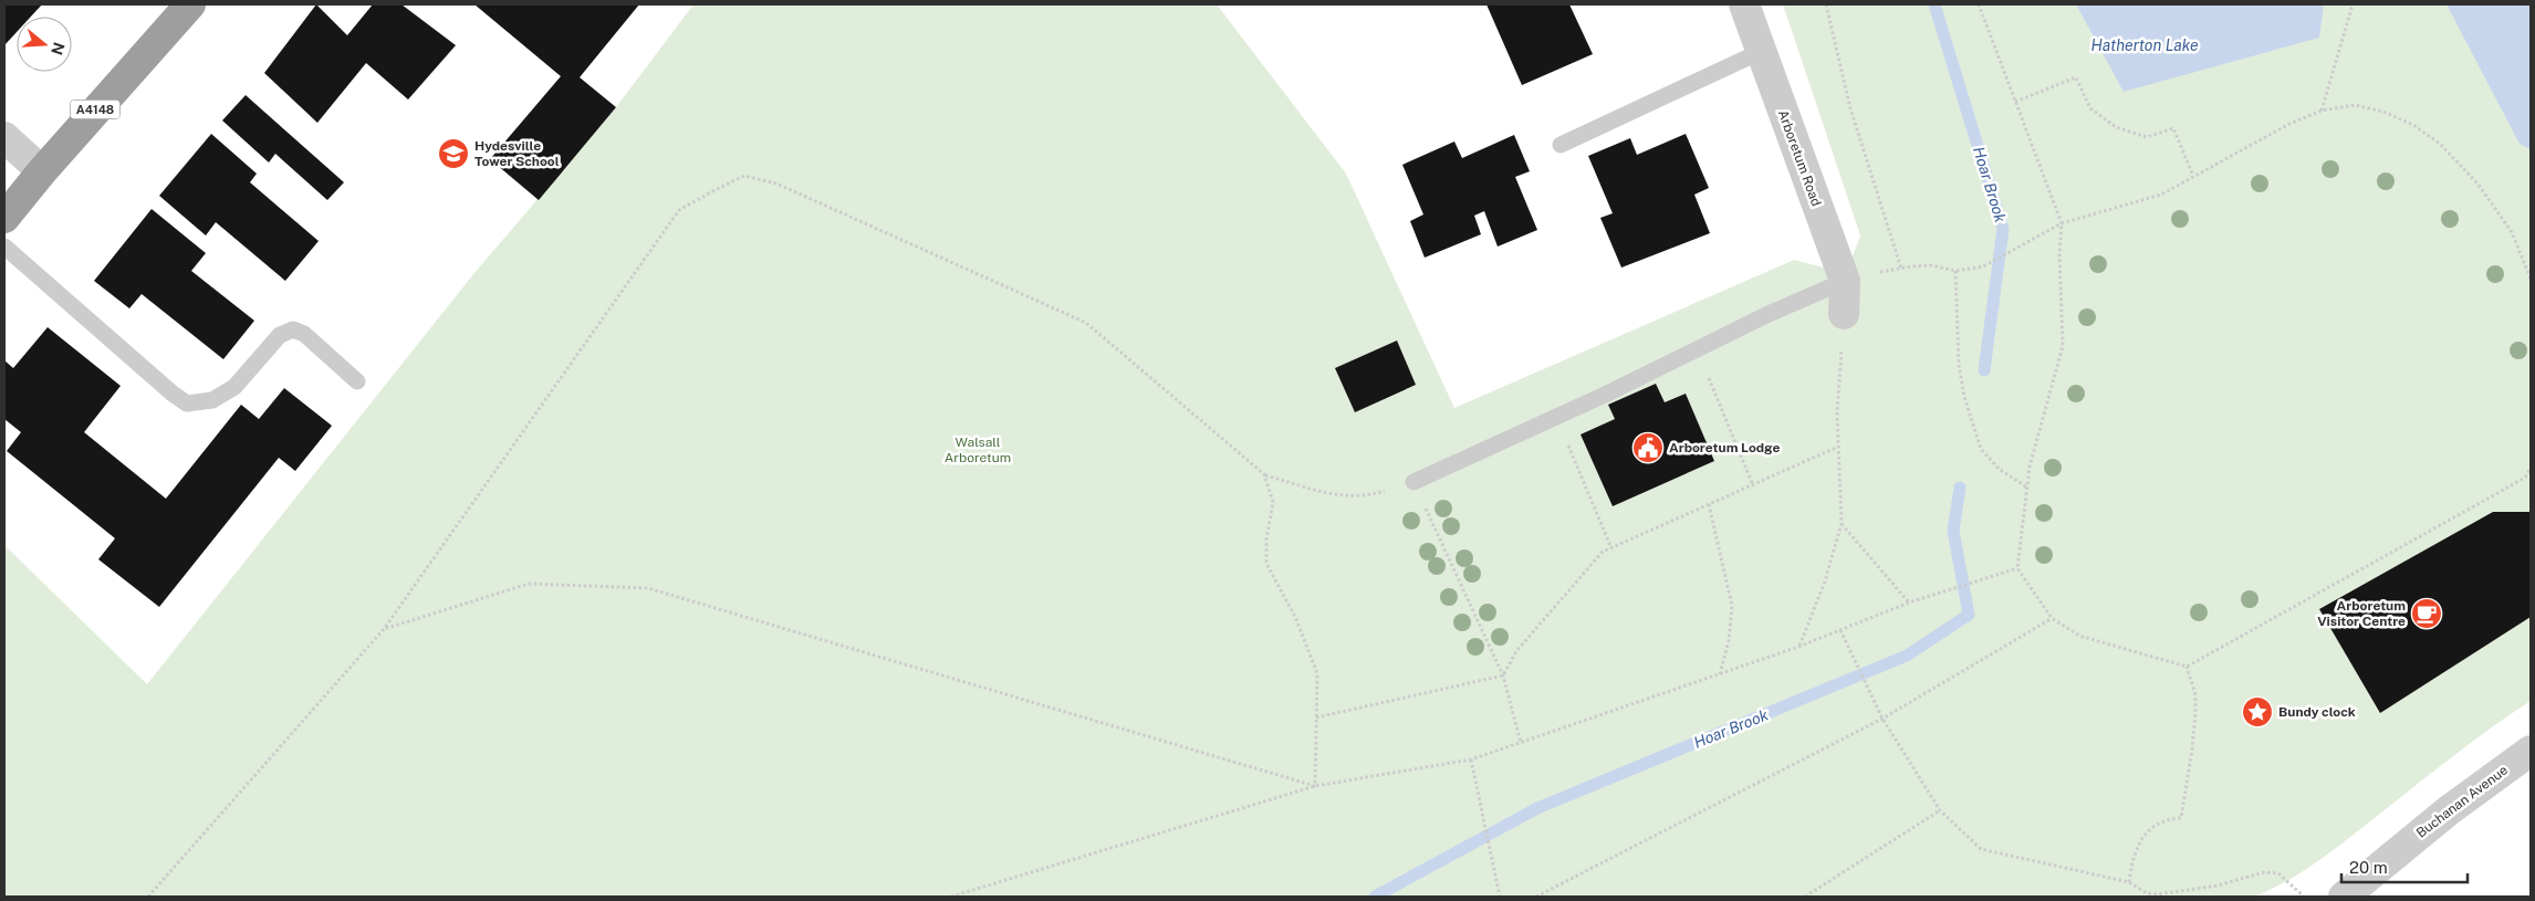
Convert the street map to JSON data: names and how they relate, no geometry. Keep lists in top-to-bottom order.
{
  "streets": {
    "highway": ["A4148"],
    "street": ["Arboretum Road", "Buchanan Avenue"]
  },
  "water": ["Hatherton Lake", "Hoar Brook"],
  "parks": ["Walsall Arboretum"],
  "places": {
    "school or university": ["Hydesville Tower School"],
    "public building": ["Arboretum Lodge"],
    "cafe": ["Arboretum Visitor Centre"],
    "place": ["Bundy clock"]
  },
  "scale_bar": "20 m",
  "north": "right"
}
